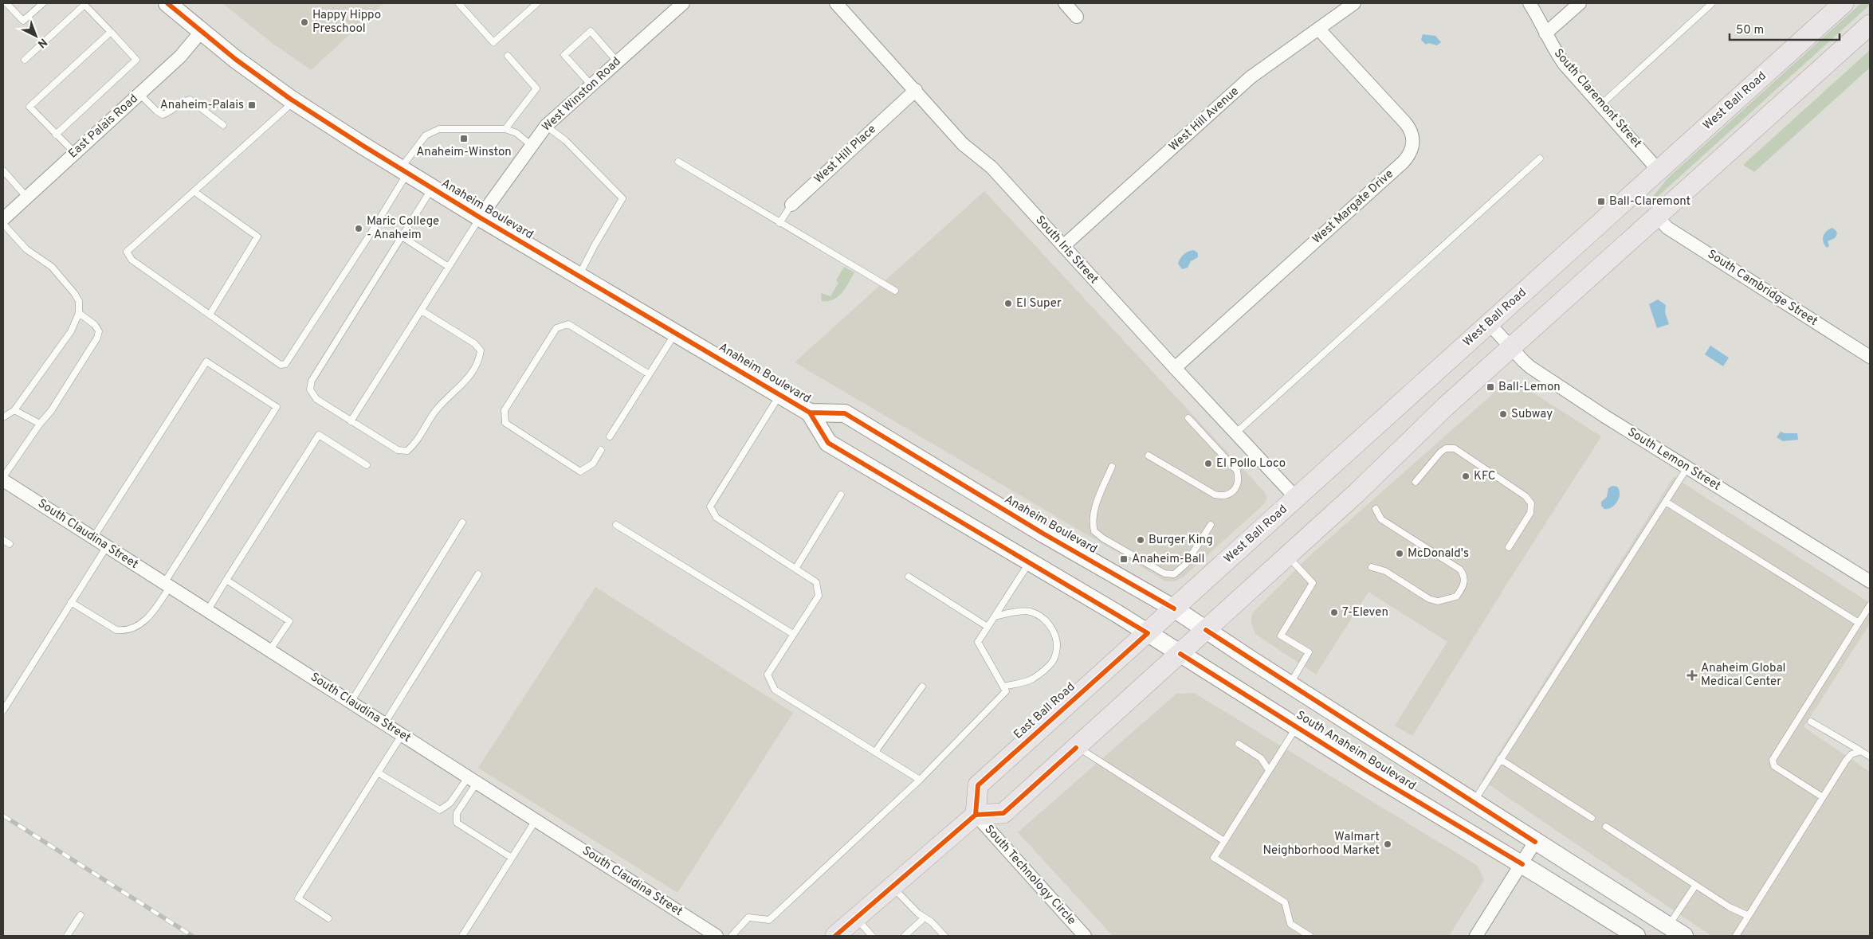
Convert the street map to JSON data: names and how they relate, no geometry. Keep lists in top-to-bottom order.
{
  "streets": {
    "main road": [
      "West Ball Road",
      "Anaheim Boulevard",
      "East Ball Road",
      "South Anaheim Boulevard"
    ],
    "street": [
      "West Winston Road",
      "South Claremont Street",
      "West Hill Avenue",
      "East Palais Road",
      "West Hill Place",
      "West Margate Drive",
      "South Iris Street",
      "South Cambridge Street",
      "South Lemon Street",
      "South Claudina Street",
      "South Technology Circle"
    ]
  },
  "crossings": [
    ["West Winston Road", "Anaheim Boulevard"],
    ["South Claremont Street", "West Ball Road"],
    ["West Ball Road", "Anaheim Boulevard"],
    ["West Ball Road", "South Iris Street"],
    ["West Ball Road", "South Lemon Street"],
    ["West Ball Road", "East Ball Road"],
    ["West Ball Road", "South Anaheim Boulevard"],
    ["West Hill Avenue", "West Margate Drive"],
    ["West Hill Avenue", "South Iris Street"],
    ["East Palais Road", "Anaheim Boulevard"],
    ["West Hill Place", "South Iris Street"],
    ["West Margate Drive", "South Iris Street"],
    ["Anaheim Boulevard", "East Ball Road"],
    ["Anaheim Boulevard", "South Anaheim Boulevard"],
    ["East Ball Road", "South Anaheim Boulevard"],
    ["East Ball Road", "South Technology Circle"]
  ],
  "places": {
    "other": [
      "Happy Hippo Preschool",
      "Maric College - Anaheim",
      "El Super",
      "Subway",
      "El Pollo Loco",
      "KFC",
      "Burger King",
      "McDonald's",
      "7-Eleven",
      "Walmart Neighborhood Market"
    ],
    "transit": [
      "Anaheim-Palais",
      "Anaheim-Winston",
      "Ball-Claremont",
      "Ball-Lemon",
      "Anaheim-Ball"
    ],
    "health": ["Anaheim Global Medical Center"]
  },
  "scale_bar": "50 m",
  "north": "bottom right"
}
